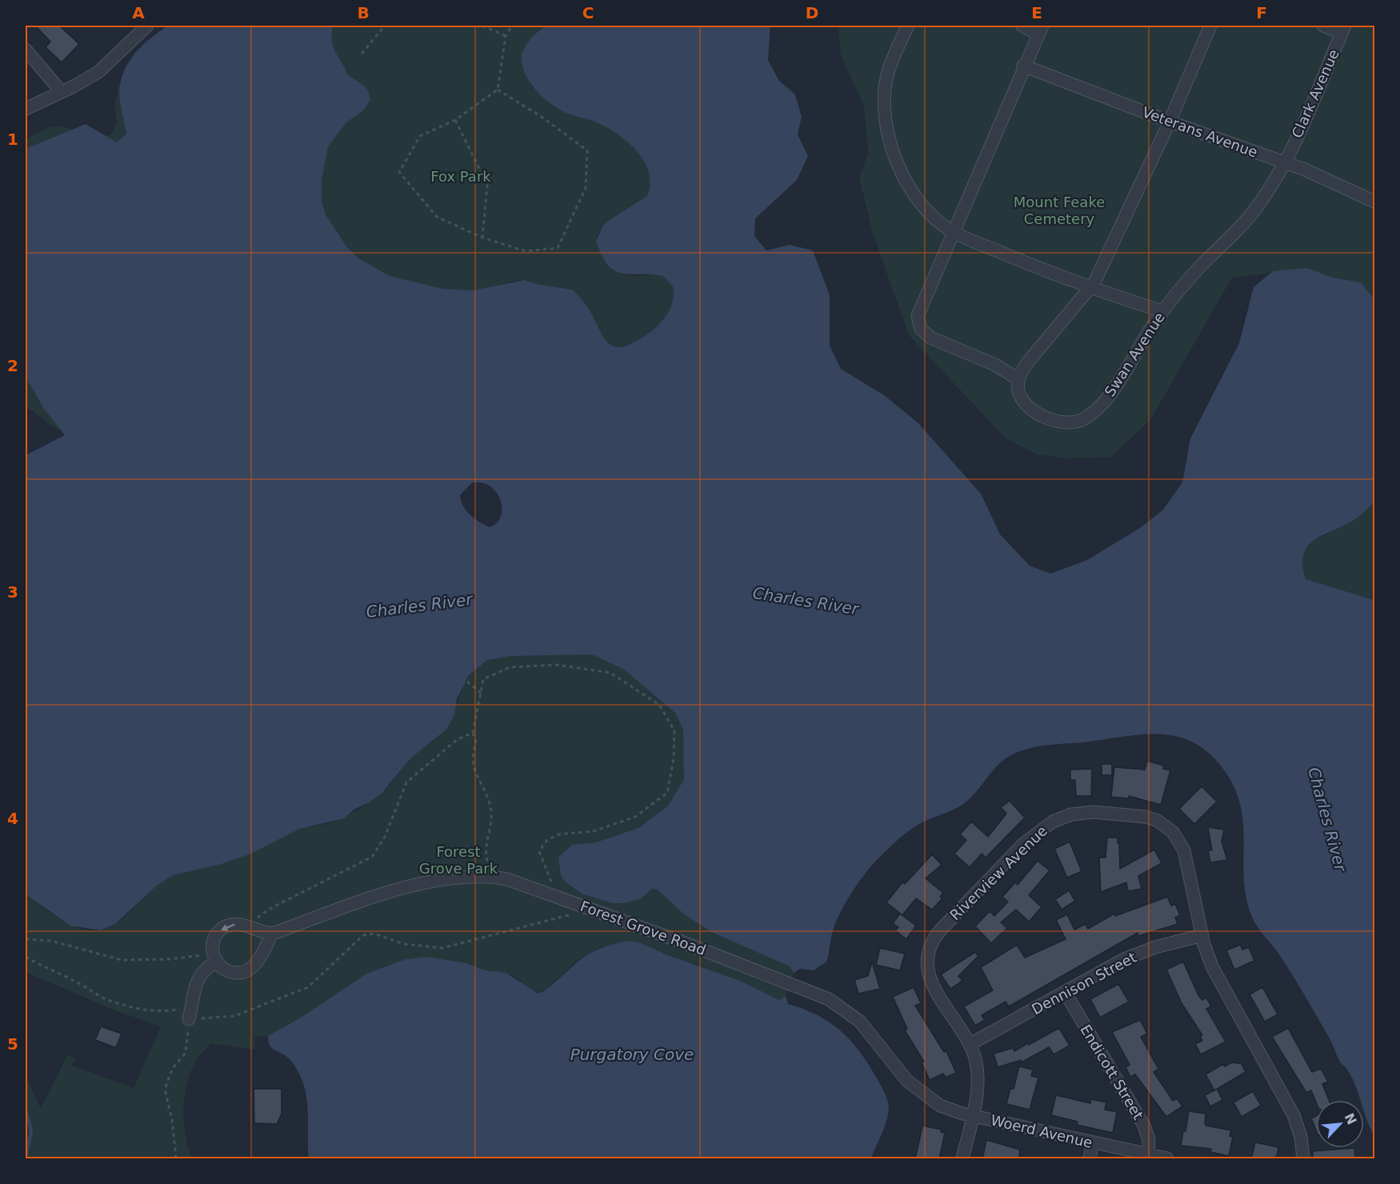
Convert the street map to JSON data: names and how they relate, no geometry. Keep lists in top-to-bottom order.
{
  "streets": {
    "street": [
      "Clark Avenue",
      "Veterans Avenue",
      "Swan Avenue",
      "Riverview Avenue",
      "Forest Grove Road",
      "Dennison Street",
      "Endicott Street",
      "Woerd Avenue"
    ]
  },
  "crossings": [
    ["Clark Avenue", "Veterans Avenue"],
    ["Clark Avenue", "Swan Avenue"],
    ["Veterans Avenue", "Swan Avenue"],
    ["Riverview Avenue", "Forest Grove Road"],
    ["Riverview Avenue", "Dennison Street"],
    ["Riverview Avenue", "Woerd Avenue"],
    ["Forest Grove Road", "Woerd Avenue"],
    ["Dennison Street", "Endicott Street"],
    ["Endicott Street", "Woerd Avenue"]
  ],
  "water": ["Charles River", "Purgatory Cove"],
  "parks": ["Fox Park", "Mount Feake Cemetery", "Forest Grove Park"],
  "north": "top right",
  "grid": {
    "columns": [
      "A",
      "B",
      "C",
      "D",
      "E",
      "F"
    ],
    "rows": [
      "1",
      "2",
      "3",
      "4",
      "5"
    ]
  }
}
